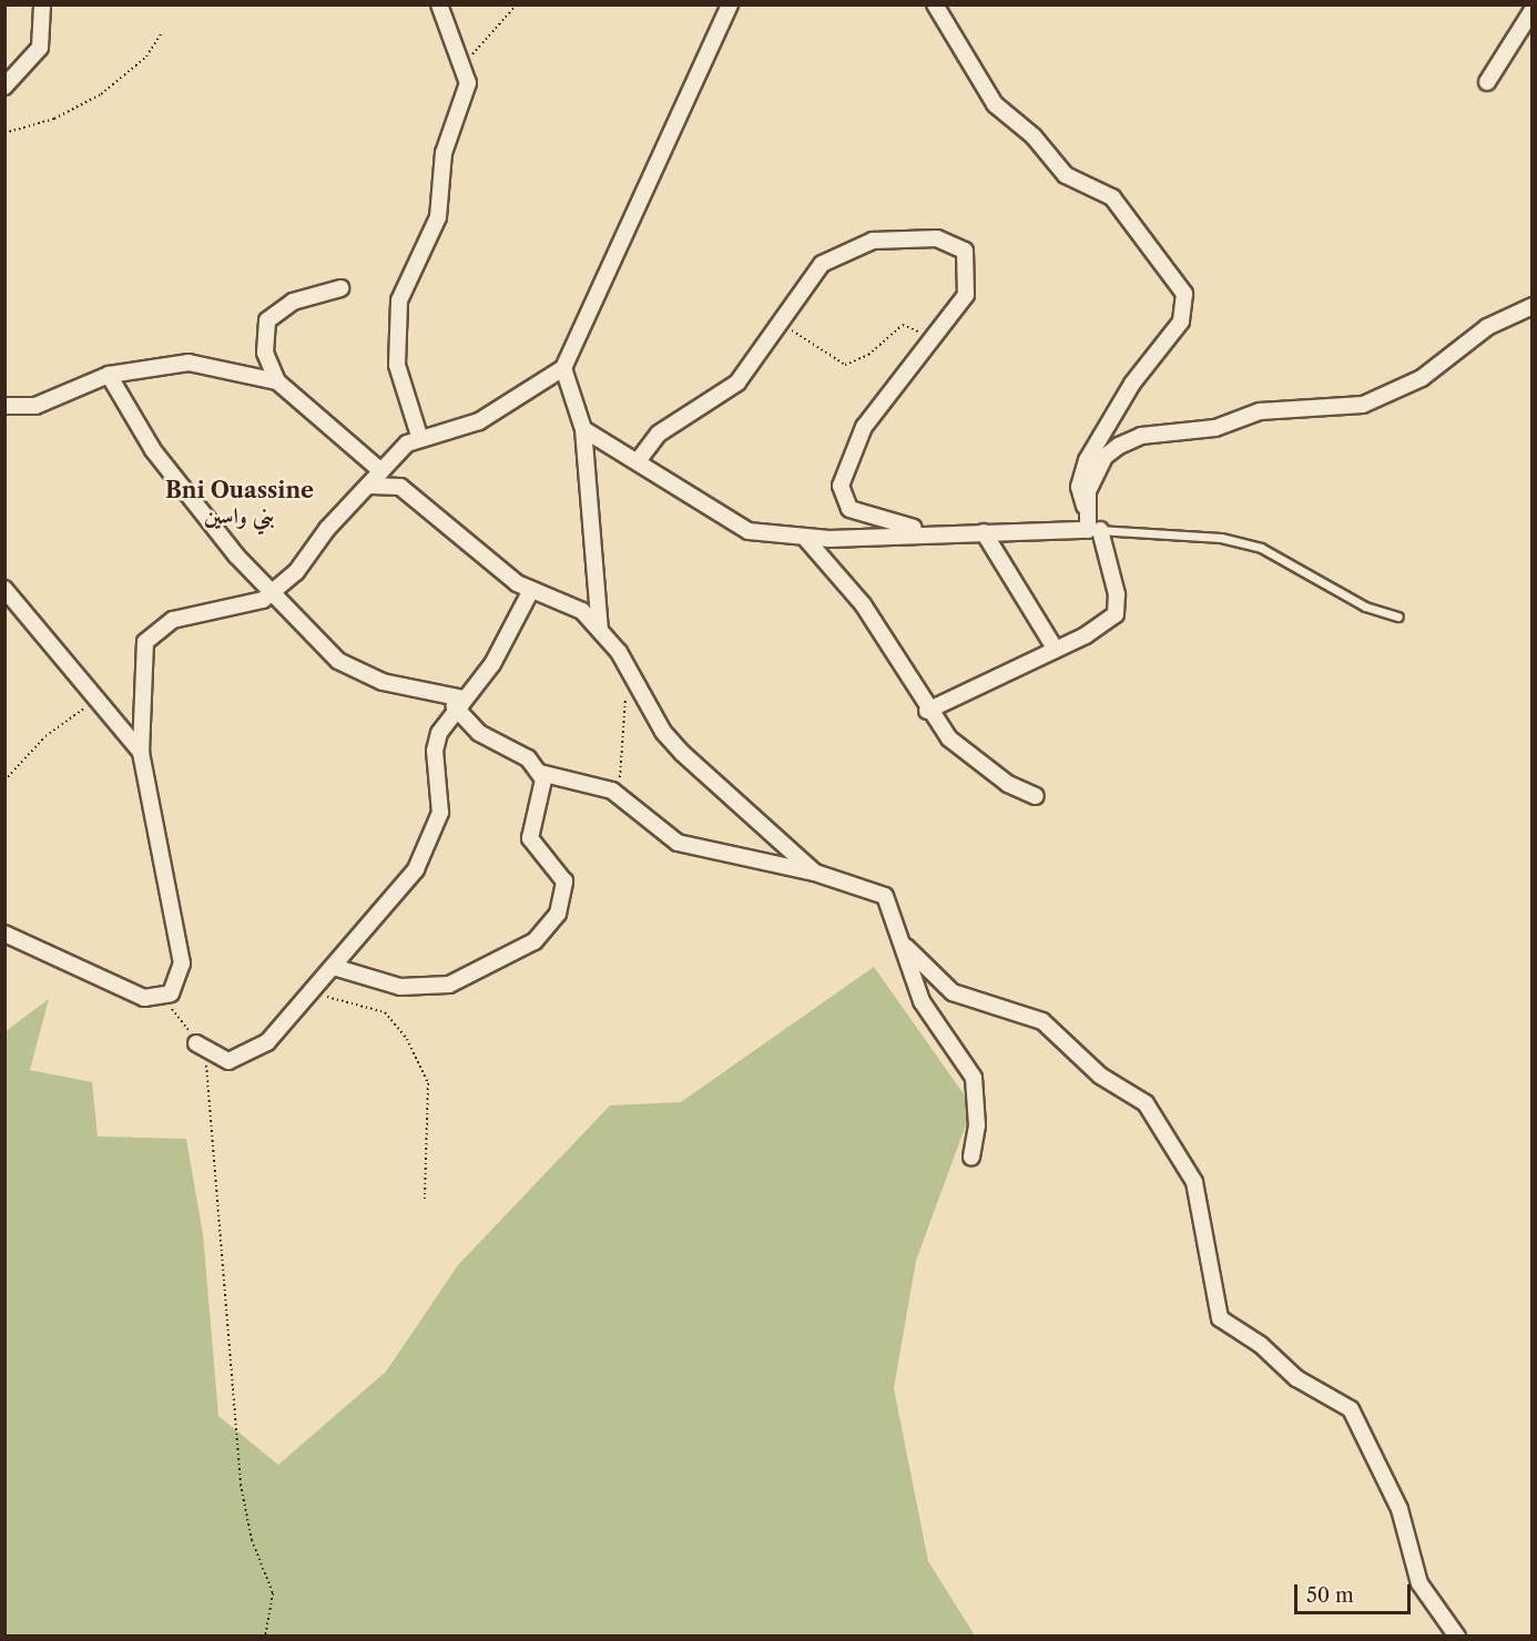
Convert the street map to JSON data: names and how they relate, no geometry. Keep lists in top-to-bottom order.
{
  "districts": ["Bni Ouassine بني واسين"],
  "scale_bar": "50 m"
}
